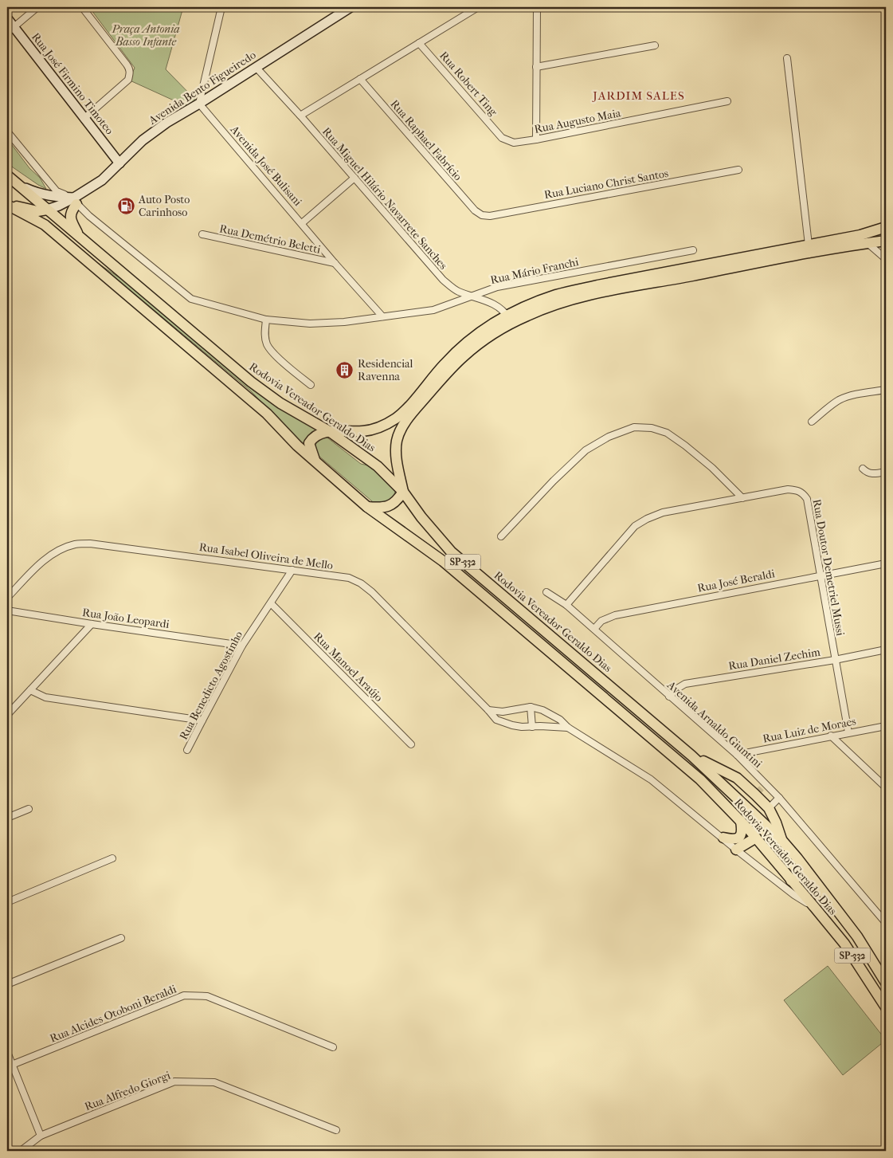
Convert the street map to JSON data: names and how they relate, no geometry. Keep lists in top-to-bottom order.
{
  "streets": {
    "main road": ["Rodovia Vereador Geraldo Dias", "SP-332"],
    "street": [
      "Rua José Firmino Timoteo",
      "Rua Robert Ting",
      "Avenida Bento Figueiredo",
      "Rua Augusto Maia",
      "Rua Raphael Fabrício",
      "Avenida José Bulisani",
      "Rua Luciano Christ Santos",
      "Rua Miguel Hilário Navarrete Sanches",
      "Rua Demétrio Beletti",
      "Rua Mário Franchi",
      "Rua Isabel Oliveira de Mello",
      "Rua Doutor Demetriel Mussi",
      "Rua José Beraldi",
      "Rua João Leopardi",
      "Rua Daniel Zechim",
      "Rua Manoel Araújo",
      "Rua Benedicto Agostinho",
      "Avenida Arnaldo Giuntini",
      "Rua Luiz de Moraes",
      "Rua Alcides Otoboni Beraldi",
      "Rua Alfredo Giorgi"
    ]
  },
  "crossings": [
    ["Rua José Firmino Timoteo", "Avenida Bento Figueiredo"],
    ["Rua Robert Ting", "Rua Augusto Maia"],
    ["Avenida Bento Figueiredo", "Avenida José Bulisani"],
    ["Avenida Bento Figueiredo", "Rua Miguel Hilário Navarrete Sanches"],
    ["Avenida Bento Figueiredo", "Rua Mário Franchi"],
    ["Avenida Bento Figueiredo", "Rodovia Vereador Geraldo Dias"],
    ["Rua Raphael Fabrício", "Rua Luciano Christ Santos"],
    ["Avenida José Bulisani", "Rua Demétrio Beletti"],
    ["Avenida José Bulisani", "Rua Mário Franchi"],
    ["Rua Miguel Hilário Navarrete Sanches", "Rua Mário Franchi"],
    ["Rua Isabel Oliveira de Mello", "Rua Benedicto Agostinho"],
    ["Rua Doutor Demetriel Mussi", "Rua José Beraldi"],
    ["Rua Doutor Demetriel Mussi", "Rua Daniel Zechim"],
    ["Rua Doutor Demetriel Mussi", "Avenida Arnaldo Giuntini"],
    ["Rua Doutor Demetriel Mussi", "Rua Luiz de Moraes"],
    ["Rua José Beraldi", "Avenida Arnaldo Giuntini"],
    ["Rua João Leopardi", "Rua Benedicto Agostinho"],
    ["Rua Daniel Zechim", "Avenida Arnaldo Giuntini"],
    ["Rua Manoel Araújo", "Rua Benedicto Agostinho"],
    ["Avenida Arnaldo Giuntini", "Rua Luiz de Moraes"]
  ],
  "districts": ["JARDIM SALES"],
  "parks": ["Praça Antonia Basso Infante"],
  "places": {
    "fuel station": ["Auto Posto Carinhoso"],
    "building": ["Residencial Ravenna"]
  }
}
